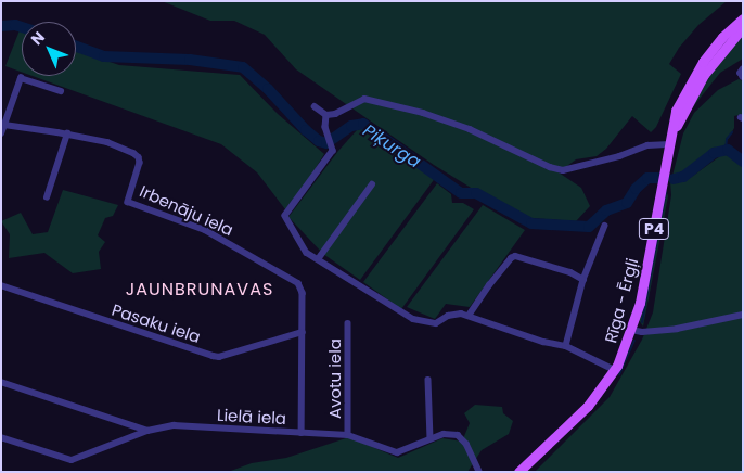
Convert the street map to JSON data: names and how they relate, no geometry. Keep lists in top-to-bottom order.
{
  "streets": {
    "main road": ["P4", "Rīga - Ērgļi"],
    "street": [
      "Irbenāju iela",
      "Pasaku iela",
      "Avotu iela",
      "Lielā iela"
    ]
  },
  "crossings": [
    ["Irbenāju iela", "Pasaku iela"],
    ["Irbenāju iela", "Lielā iela"],
    ["P4", "Rīga - Ērgļi"],
    ["Avotu iela", "Lielā iela"]
  ],
  "districts": ["JAUNBRUNAVAS"],
  "water": ["Piķurga"],
  "north": "top left"
}
